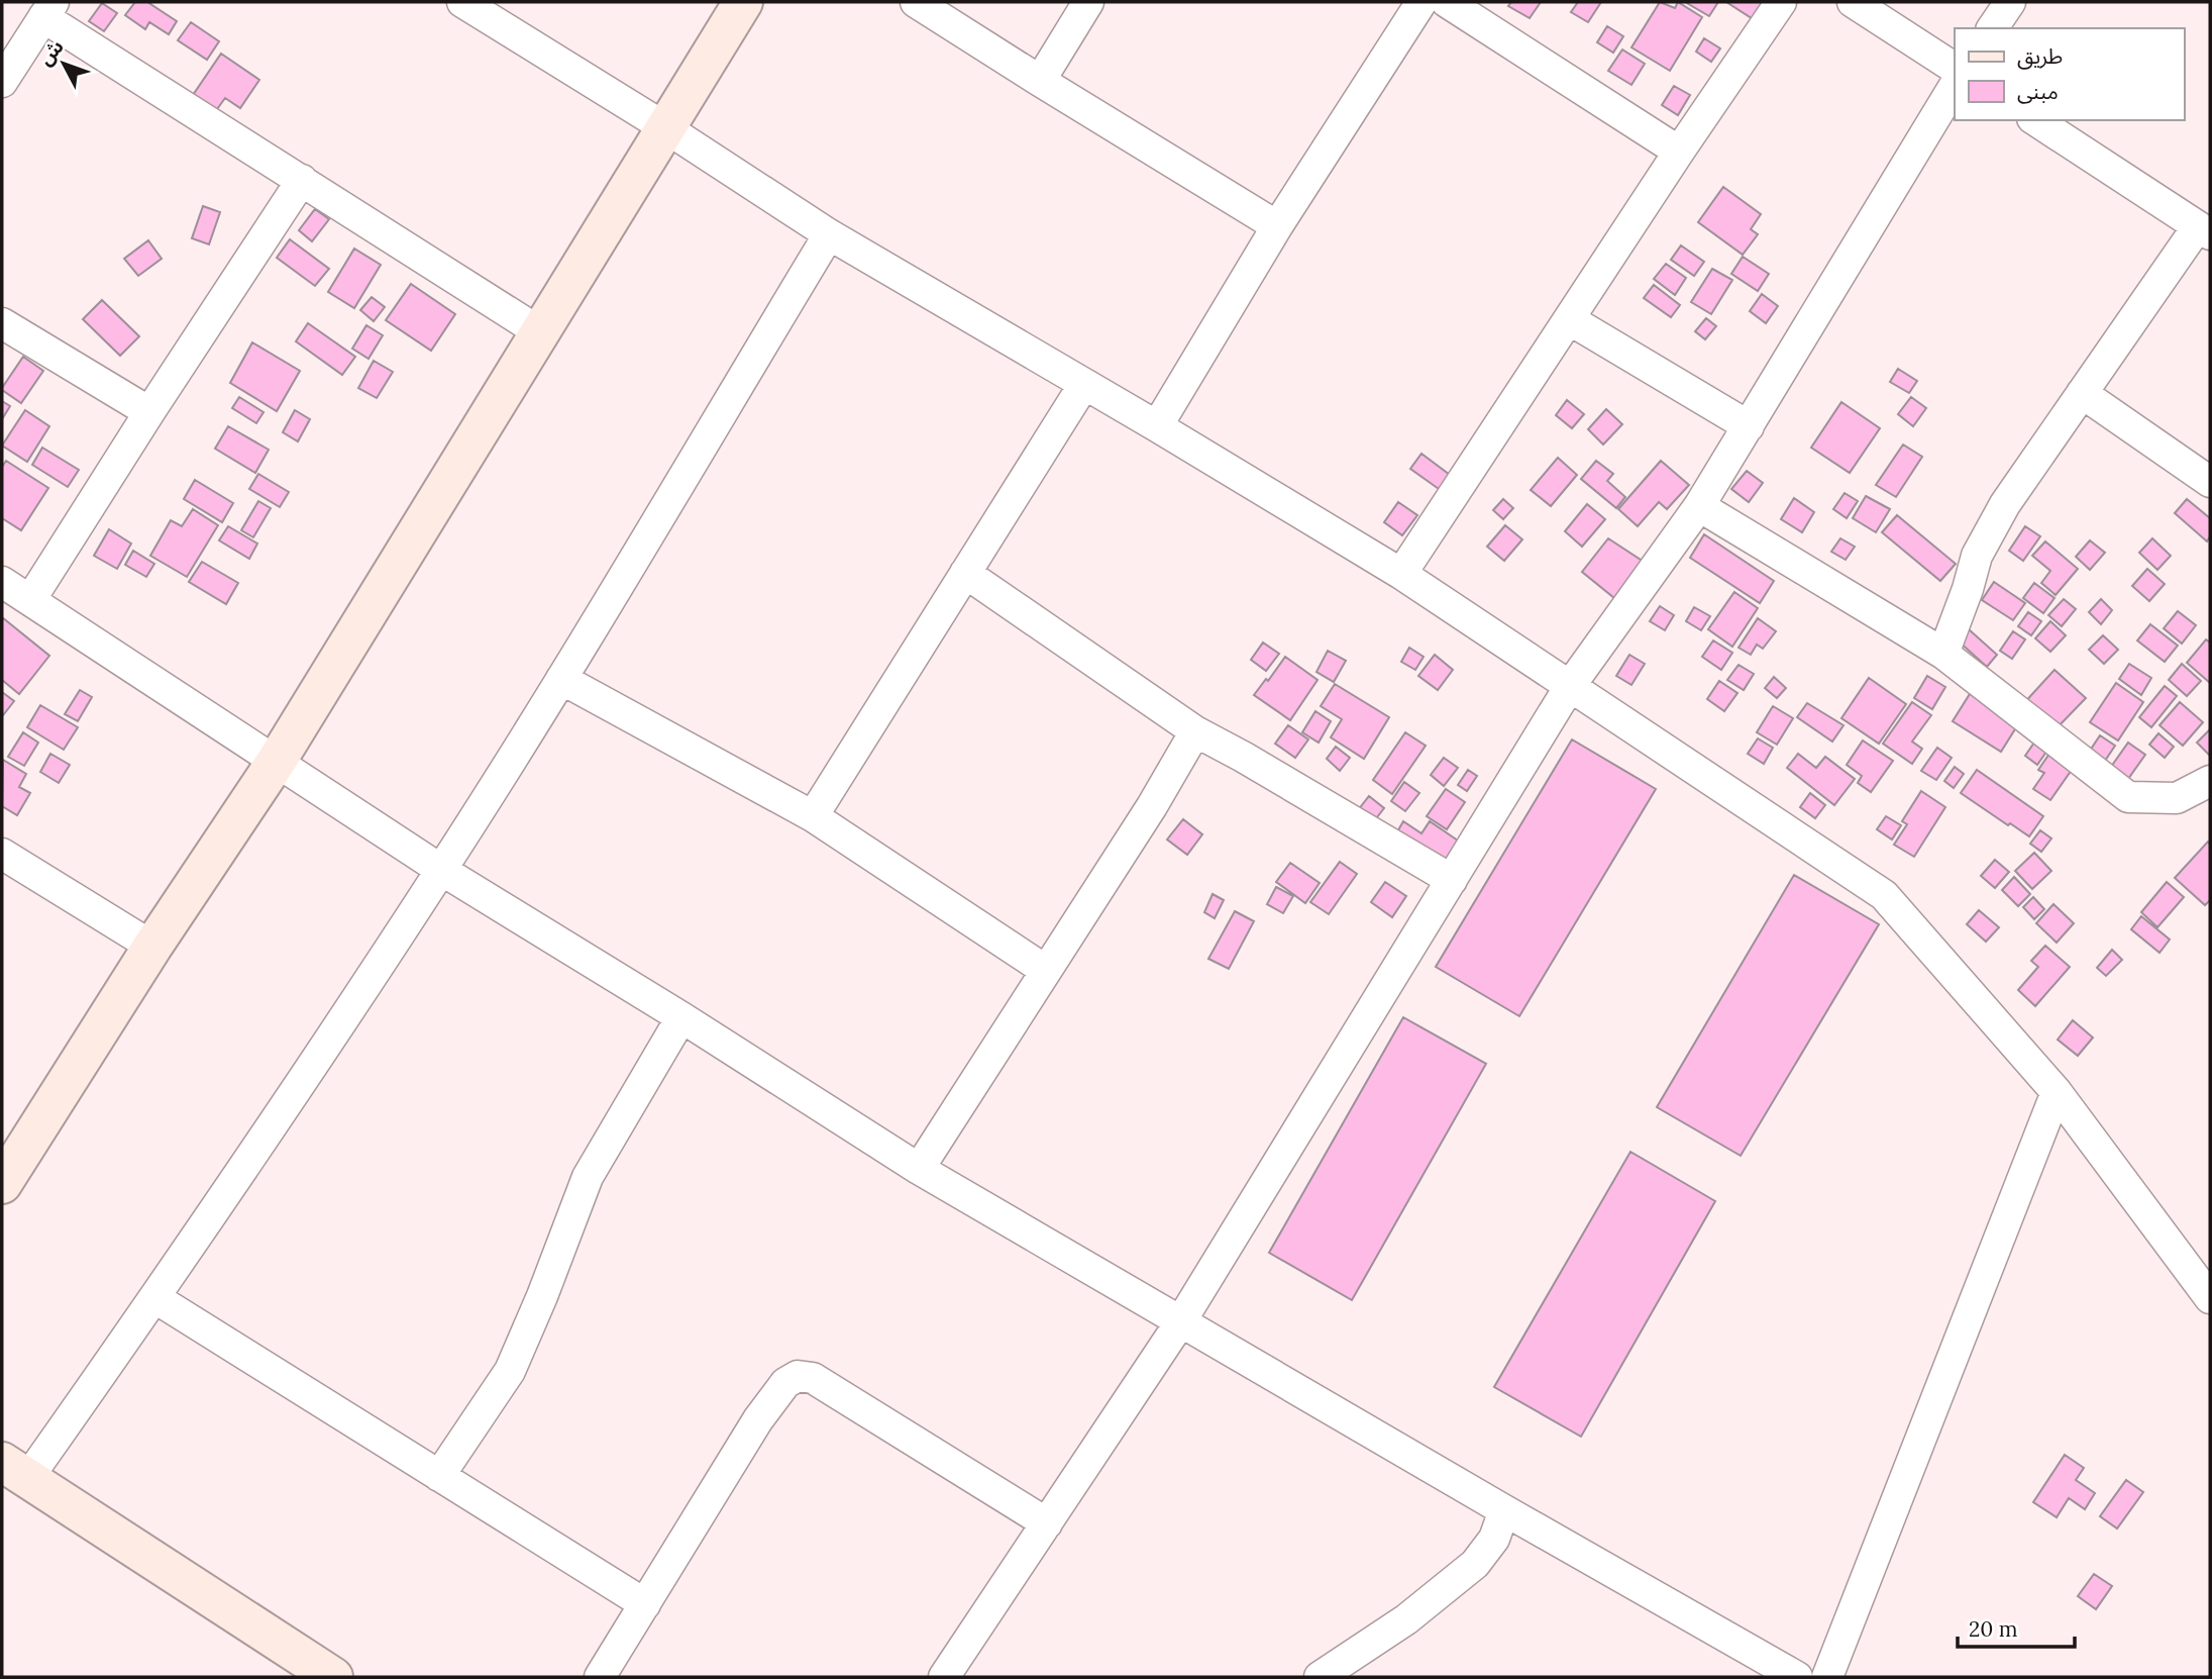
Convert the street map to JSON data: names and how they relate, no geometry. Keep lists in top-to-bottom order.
{
  "legend": ["طريق", "مبنى"],
  "scale_bar": "20 m",
  "north": "top left"
}
